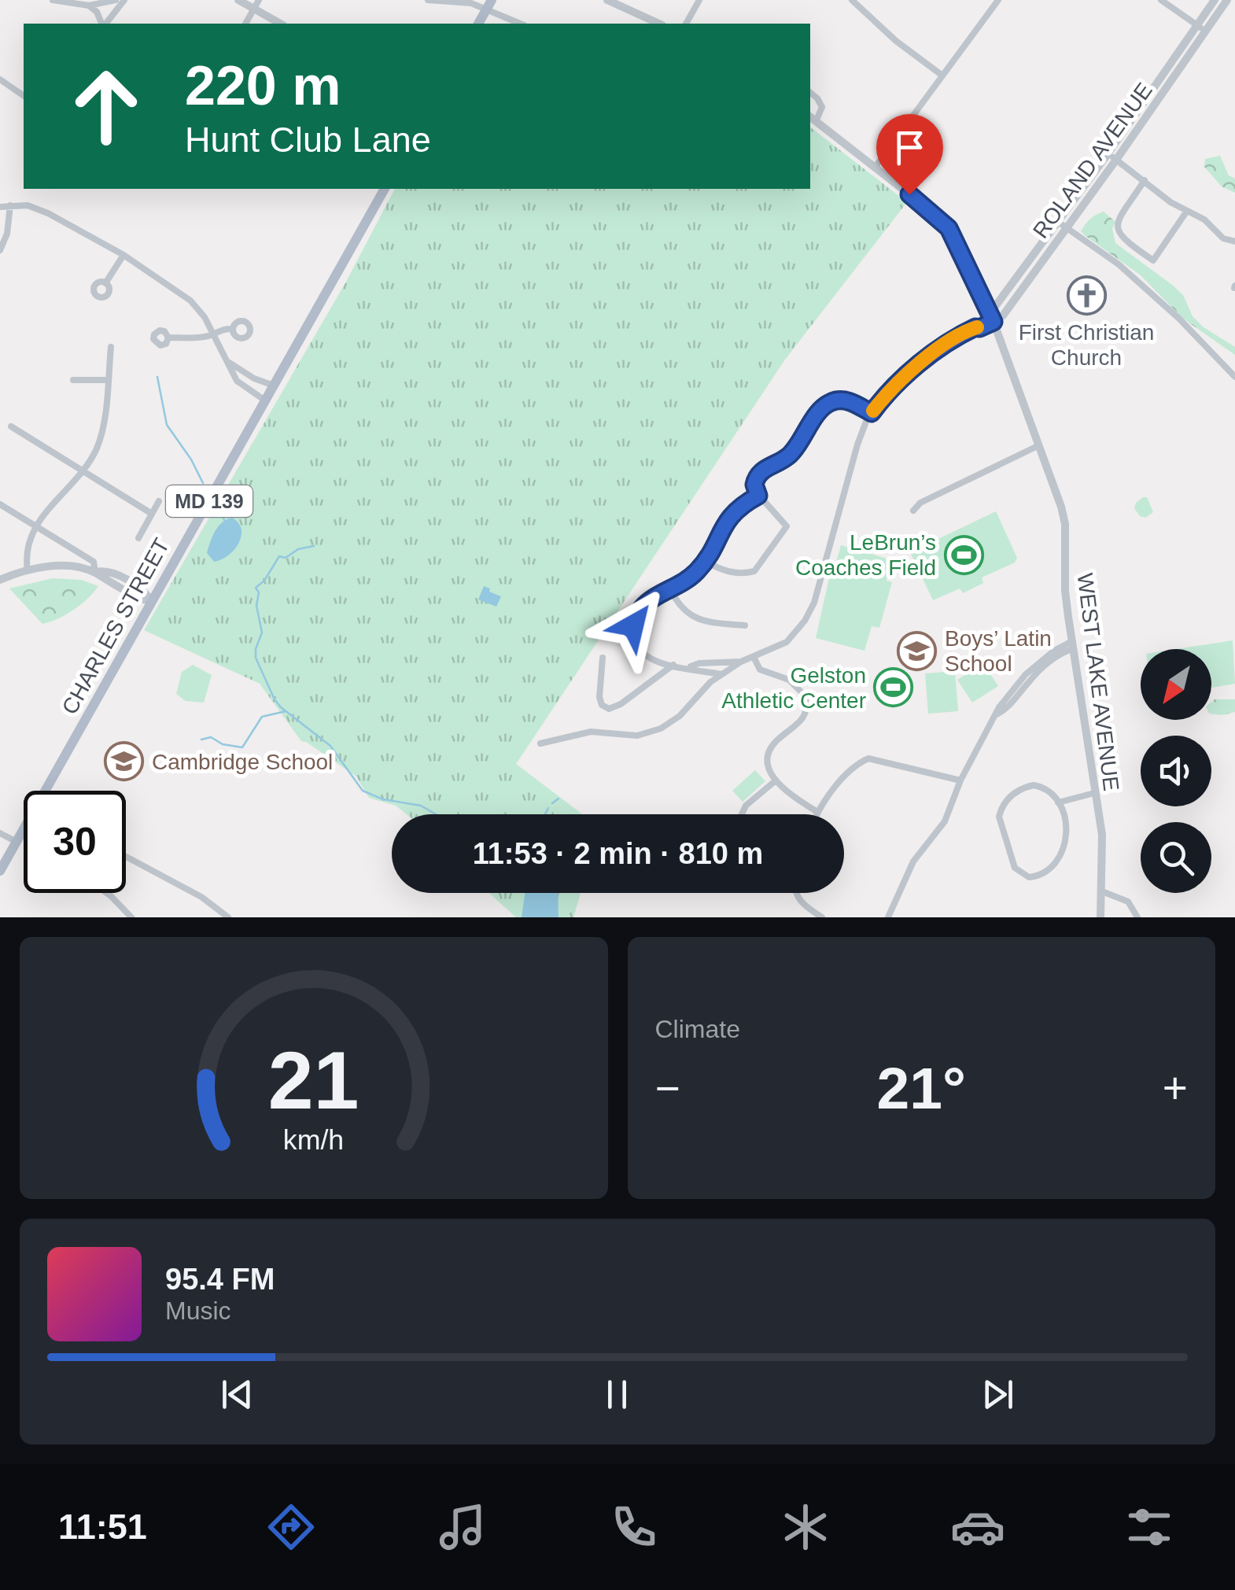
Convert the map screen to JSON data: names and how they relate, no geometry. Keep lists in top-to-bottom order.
{
  "streets": {
    "main road": ["MD 139", "CHARLES STREET"],
    "street": ["ROLAND AVENUE", "WEST LAKE AVENUE"]
  },
  "crossings": [
    ["ROLAND AVENUE", "WEST LAKE AVENUE"]
  ],
  "places": {
    "church": ["First Christian Church"],
    "sports": ["LeBrun’s Coaches Field", "Gelston Athletic Center"],
    "school or university": ["Boys’ Latin School", "Cambridge School"]
  },
  "north": "bottom left",
  "page": {
    "turn": ["220 m", "Hunt Club Lane"],
    "limit": "30",
    "trip": "11:53 · 2 min · 810 m",
    "tile": "Climate",
    "heat": ["−", "21°", "+"],
    "song": ["95.4 FM", "Music"],
    "tabs": "11:51",
    "gauge": ["21", "km/h"]
  }
}
